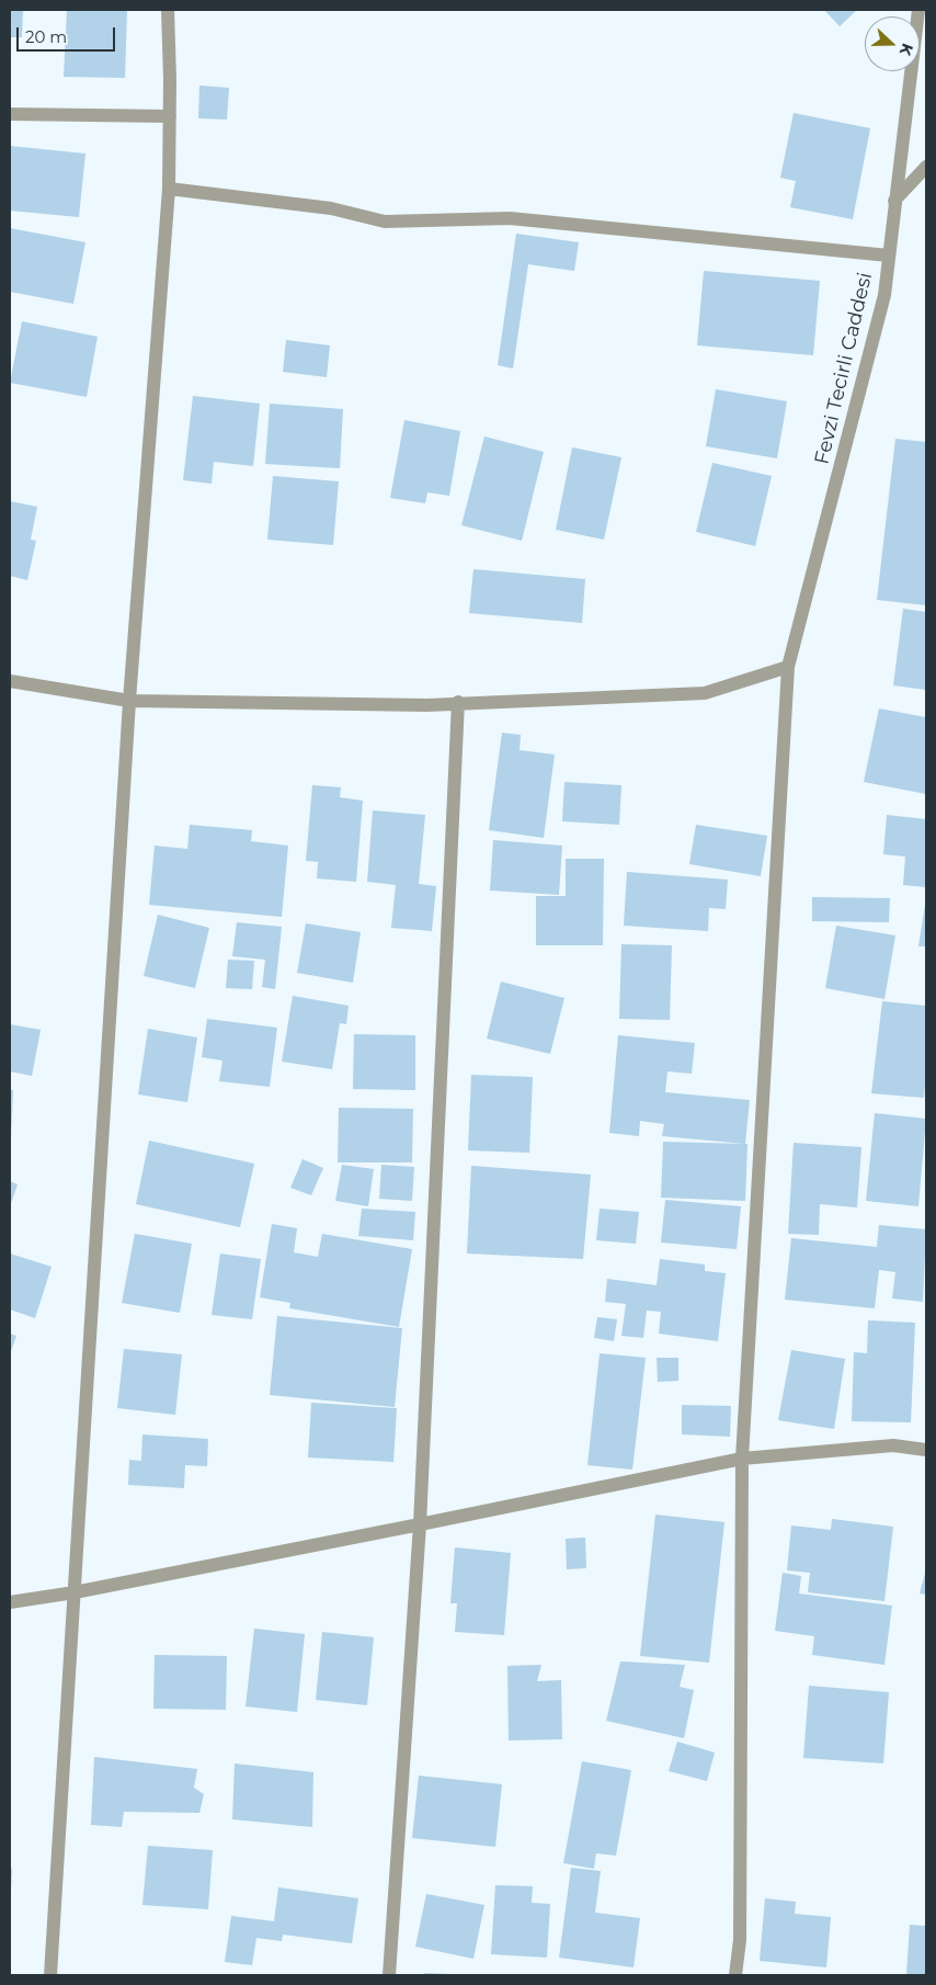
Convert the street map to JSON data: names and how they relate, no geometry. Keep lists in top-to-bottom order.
{
  "streets": {
    "street": ["Fevzi Tecirli Caddesi"]
  },
  "scale_bar": "20 m",
  "north": "right"
}
